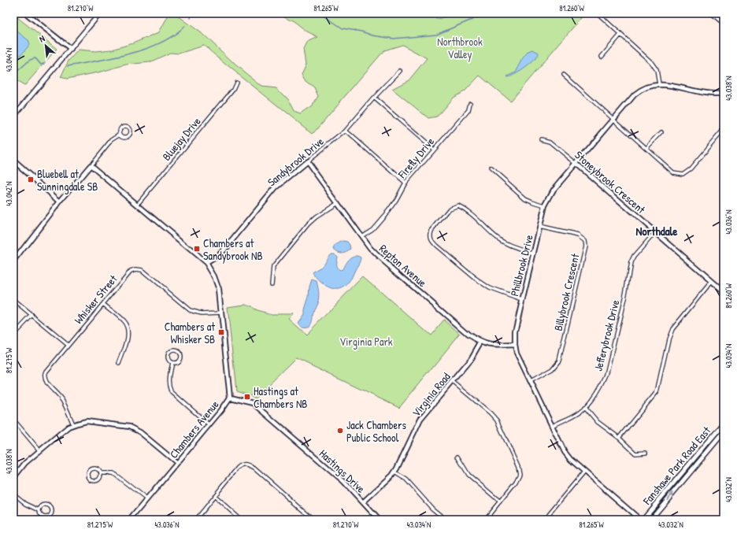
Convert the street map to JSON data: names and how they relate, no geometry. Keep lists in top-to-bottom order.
{
  "streets": {
    "main road": ["Fanshawe Park Road East"],
    "street": [
      "Bluejay Drive",
      "Firefly Drive",
      "Sandybrook Drive",
      "Stoneybrook Crescent",
      "Repton Avenue",
      "Phillbrook Drive",
      "Billybrook Crescent",
      "Whisker Street",
      "Jefferybrook Drive",
      "Virginia Road",
      "Chambers Avenue",
      "Hastings Drive"
    ]
  },
  "crossings": [
    ["Bluejay Drive", "Chambers Avenue"],
    ["Firefly Drive", "Repton Avenue"],
    ["Sandybrook Drive", "Repton Avenue"],
    ["Sandybrook Drive", "Chambers Avenue"],
    ["Stoneybrook Crescent", "Phillbrook Drive"],
    ["Stoneybrook Crescent", "Jefferybrook Drive"],
    ["Repton Avenue", "Phillbrook Drive"],
    ["Repton Avenue", "Virginia Road"],
    ["Phillbrook Drive", "Billybrook Crescent"],
    ["Phillbrook Drive", "Jefferybrook Drive"],
    ["Whisker Street", "Chambers Avenue"],
    ["Virginia Road", "Hastings Drive"],
    ["Chambers Avenue", "Hastings Drive"]
  ],
  "districts": ["Northdale"],
  "parks": ["Northbrook Valley", "Virginia Park"],
  "places": {
    "transit": [
      "Bluebell at Sunningdale SB",
      "Chambers at Sandybrook NB",
      "Chambers at Whisker SB",
      "Hastings at Chambers NB"
    ],
    "other": ["Jack Chambers Public School"]
  },
  "north": "top left",
  "coordinates": [
    "81.270°W",
    "81.265°W",
    "81.260°W",
    "43.044°N",
    "43.038°N",
    "43.042°N",
    "43.036°N",
    "43.034°N",
    "81.275°W",
    "43.032°N"
  ]
}
